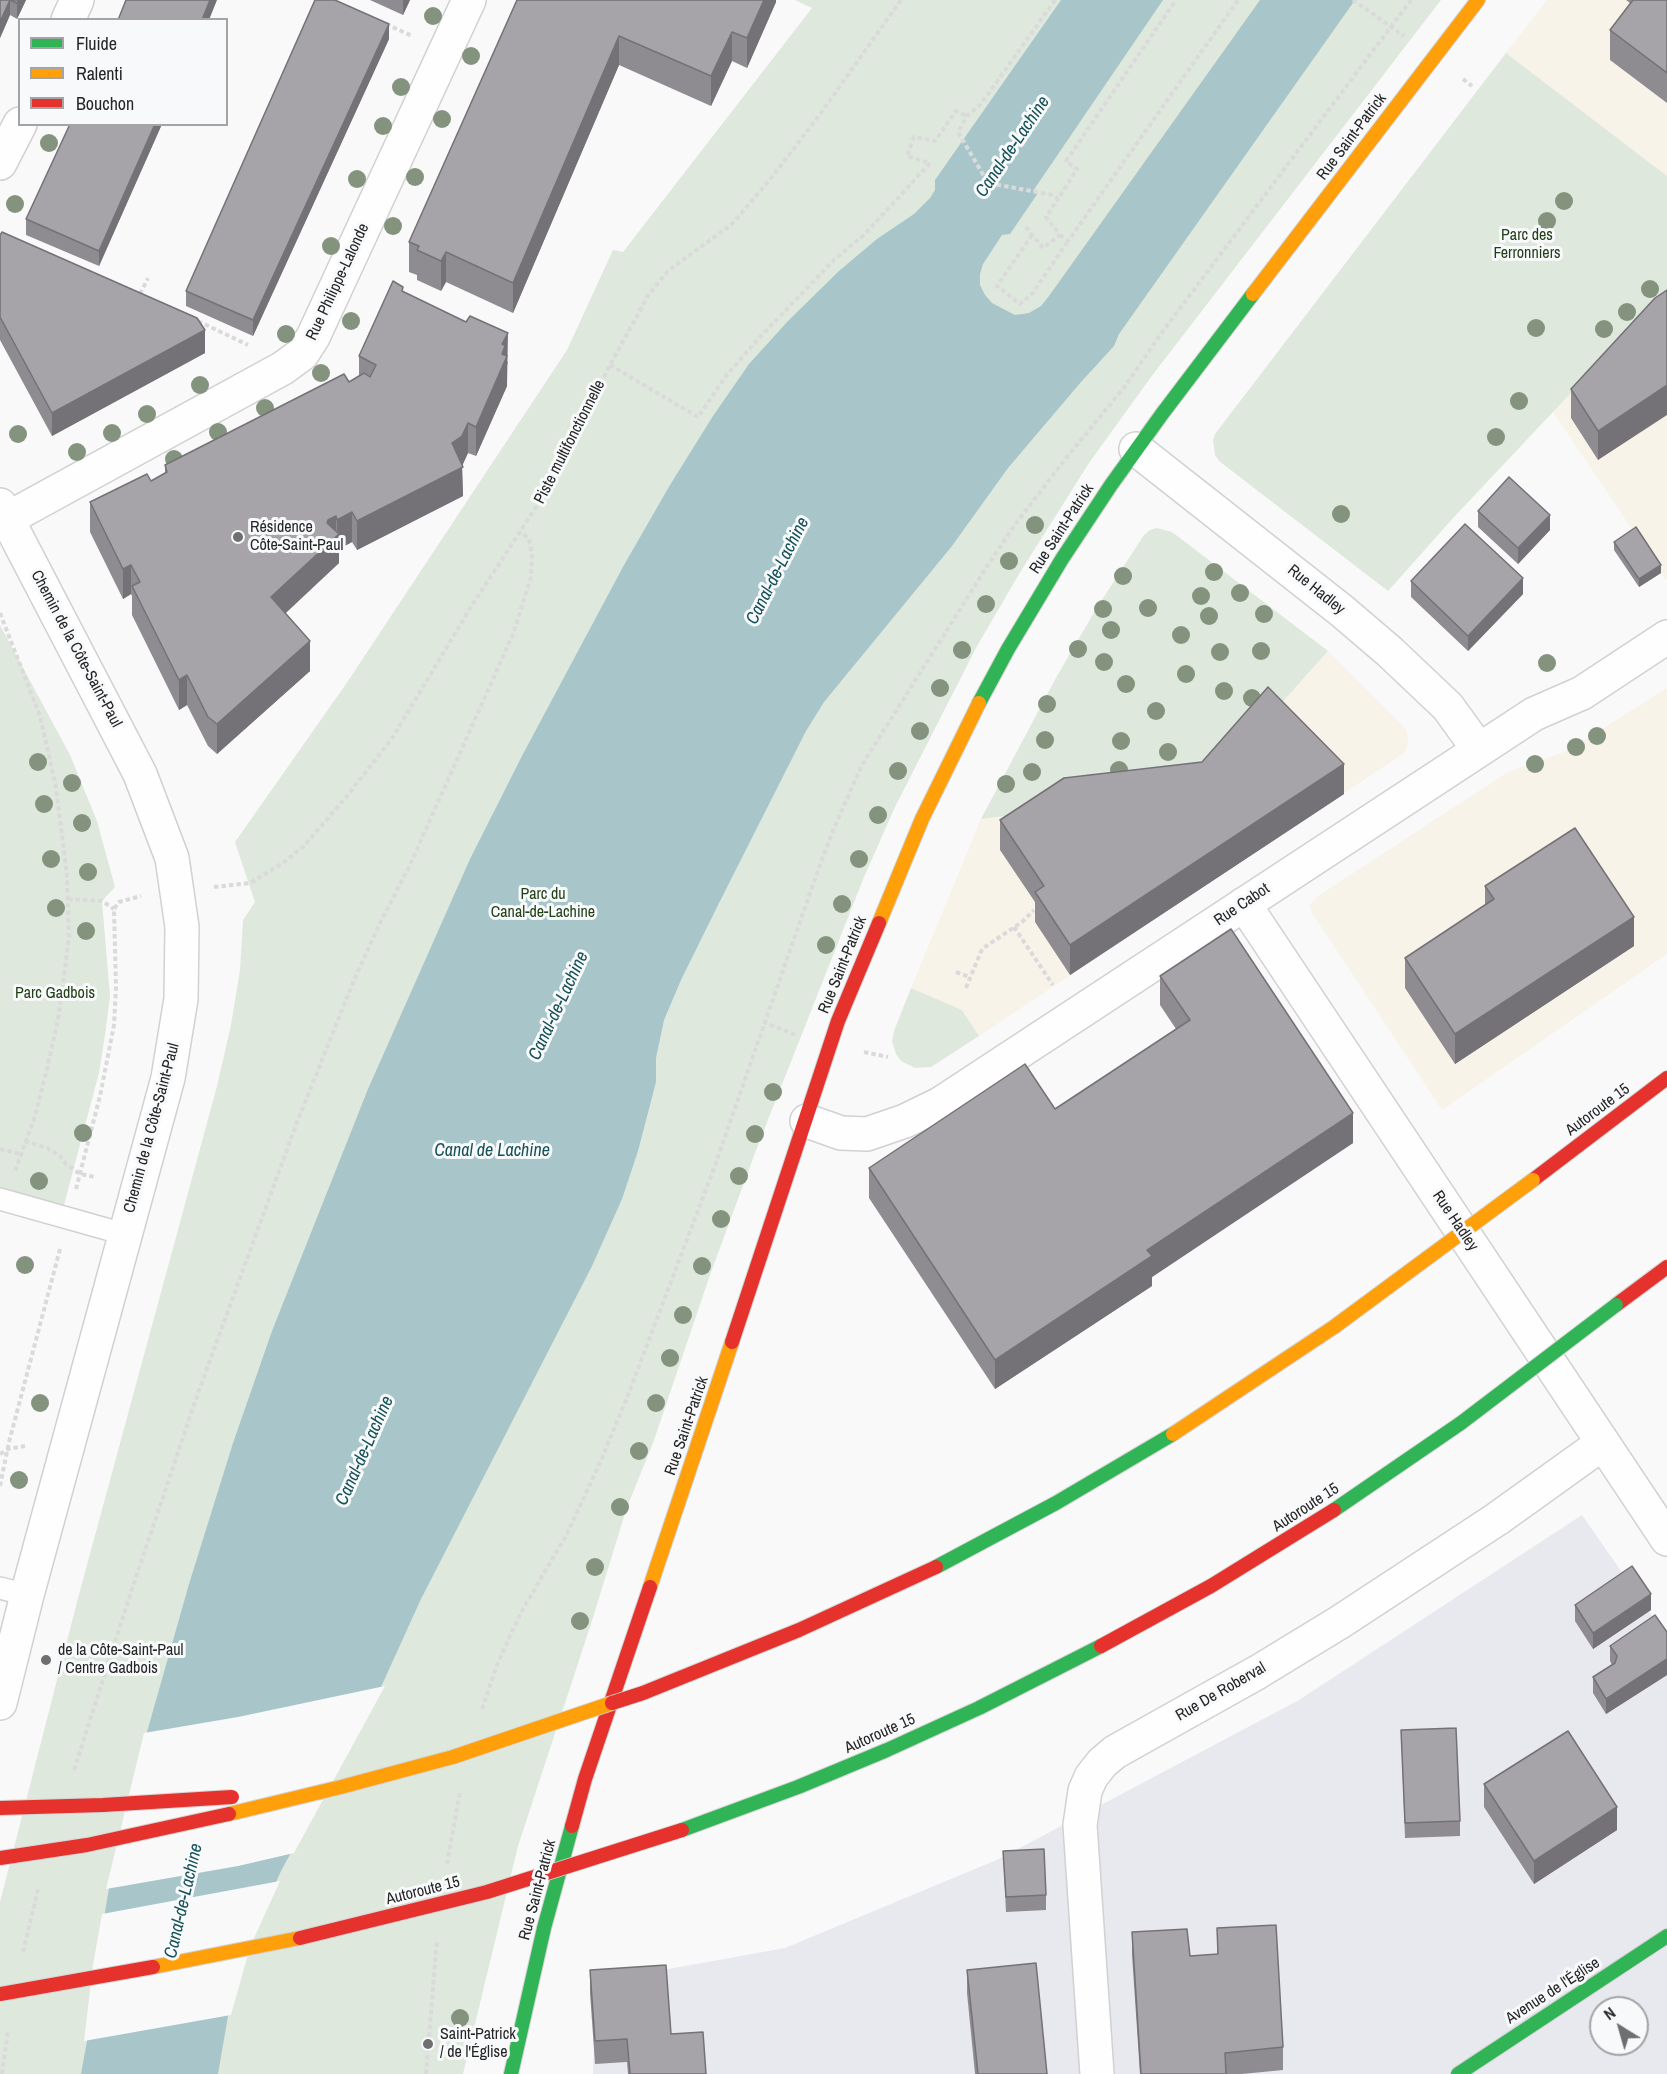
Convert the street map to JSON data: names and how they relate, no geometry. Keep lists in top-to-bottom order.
{
  "streets": {
    "main road": ["Rue Saint-Patrick", "Autoroute 15", "Avenue de l'Église"],
    "street": [
      "Rue Philippe-Lalonde",
      "Rue Hadley",
      "Chemin de la Côte-Saint-Paul",
      "Rue Cabot",
      "Rue De Roberval"
    ],
    "path": ["Piste multifonctionnelle"]
  },
  "crossings": [
    ["Rue Saint-Patrick", "Rue Hadley"],
    ["Rue Saint-Patrick", "Rue Cabot"],
    ["Rue Philippe-Lalonde", "Chemin de la Côte-Saint-Paul"],
    ["Rue Hadley", "Rue Cabot"],
    ["Rue Hadley", "Rue De Roberval"]
  ],
  "water": ["Canal-de-Lachine", "Canal de Lachine"],
  "parks": ["Parc des Ferronniers", "Parc du Canal-de-Lachine", "Parc Gadbois"],
  "places": ["Résidence Côte-Saint-Paul", "de la Côte-Saint-Paul / Centre Gadbois", "Saint-Patrick / de l'Église"],
  "legend": ["Fluide", "Ralenti", "Bouchon"],
  "north": "top left"
}
